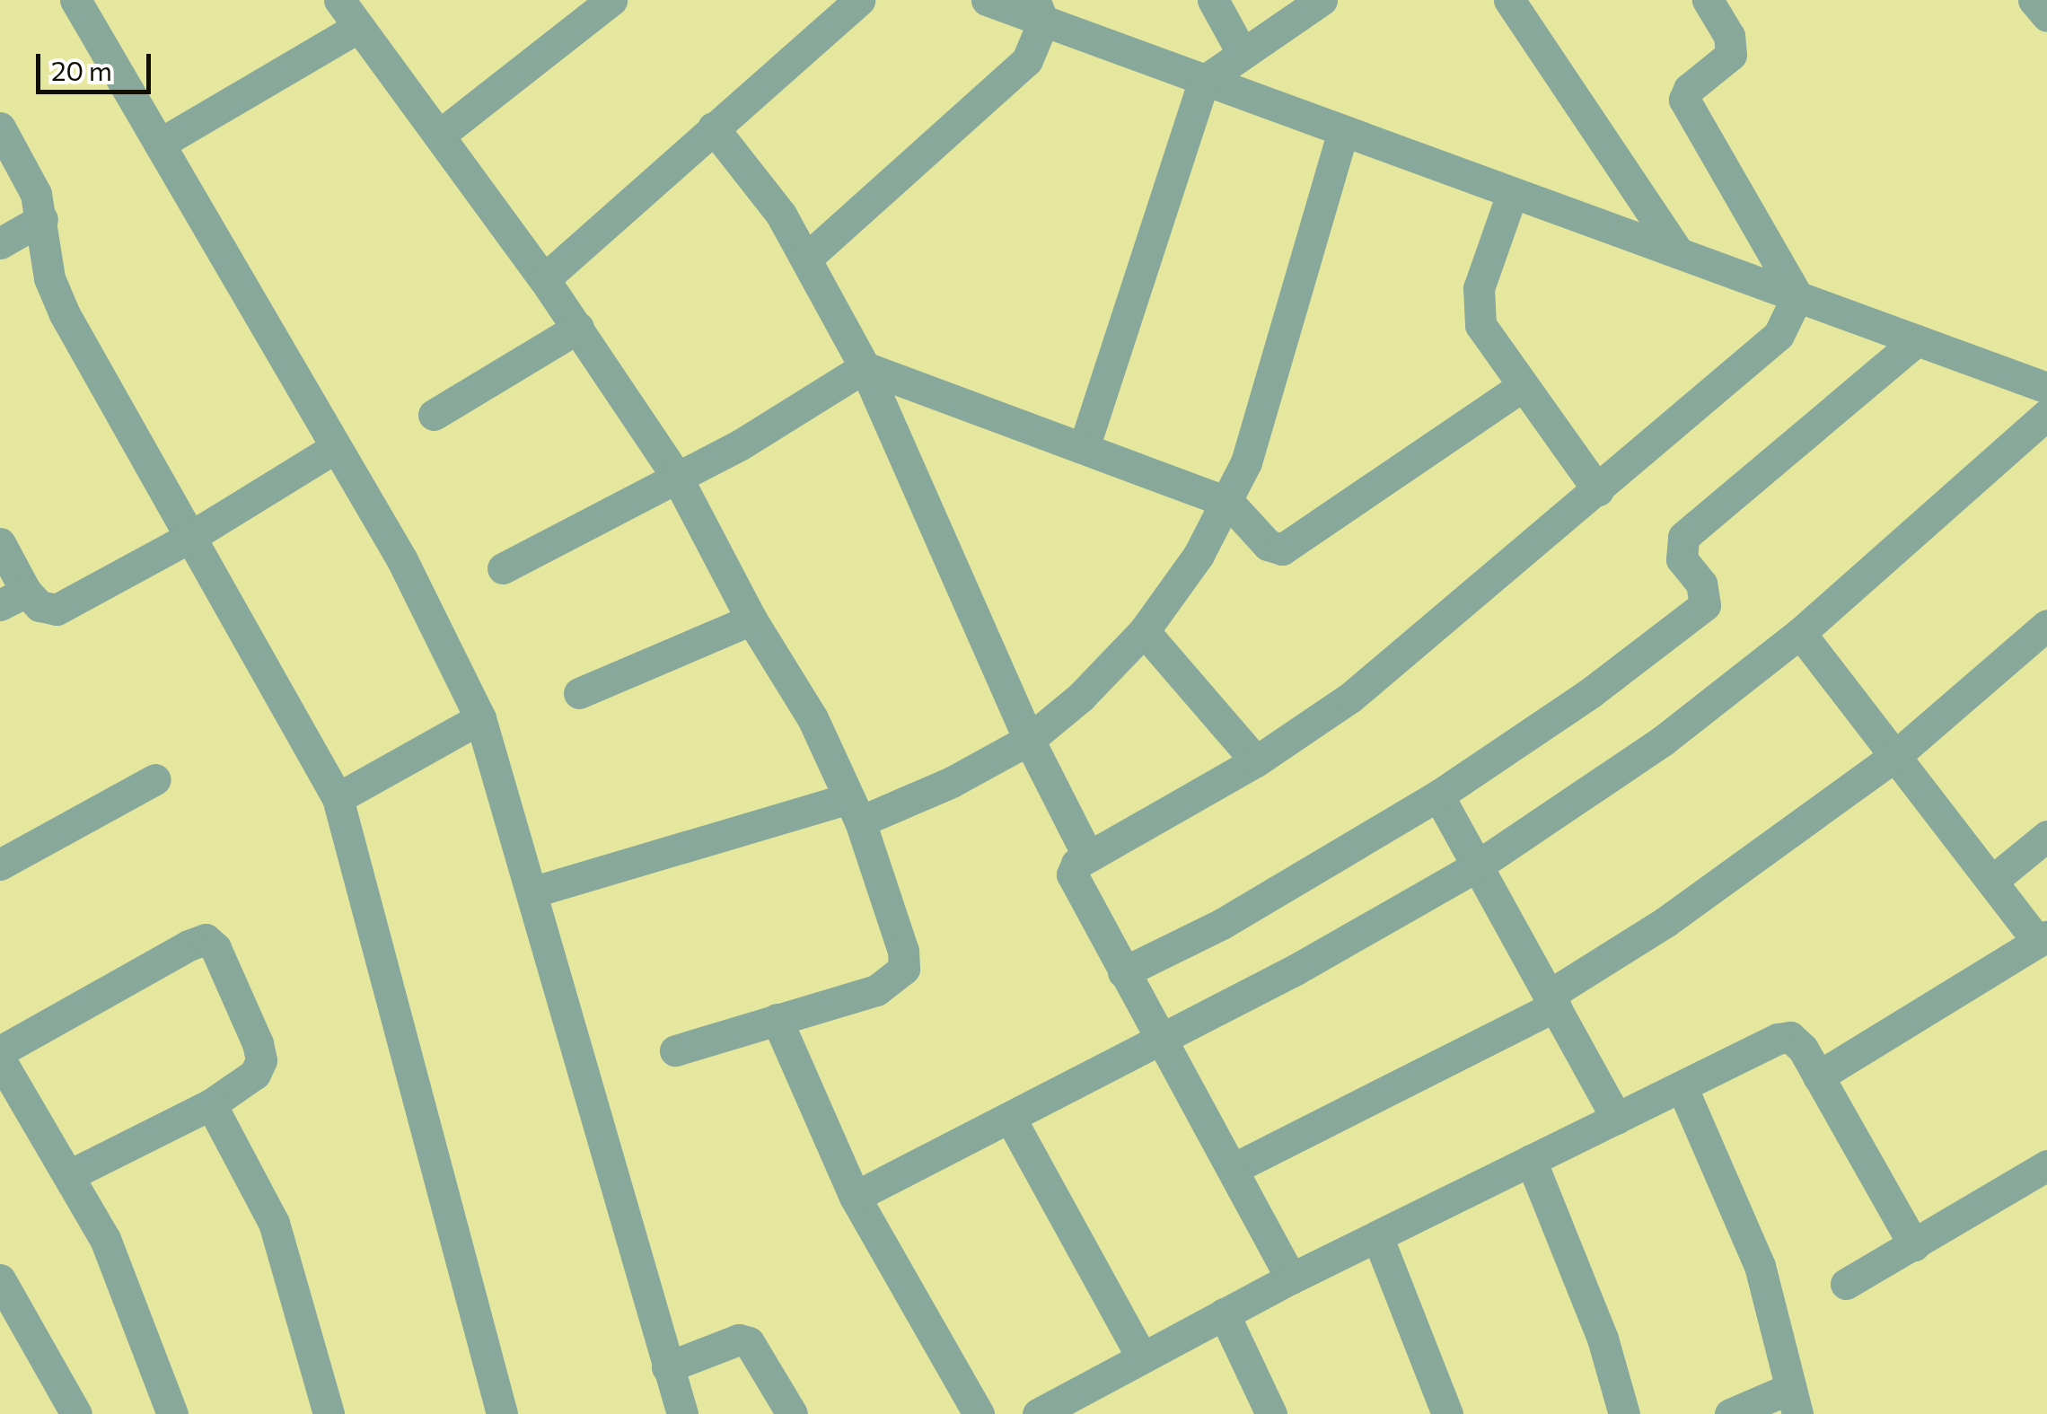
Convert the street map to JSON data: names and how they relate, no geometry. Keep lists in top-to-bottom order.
{
  "scale_bar": "20 m"
}
